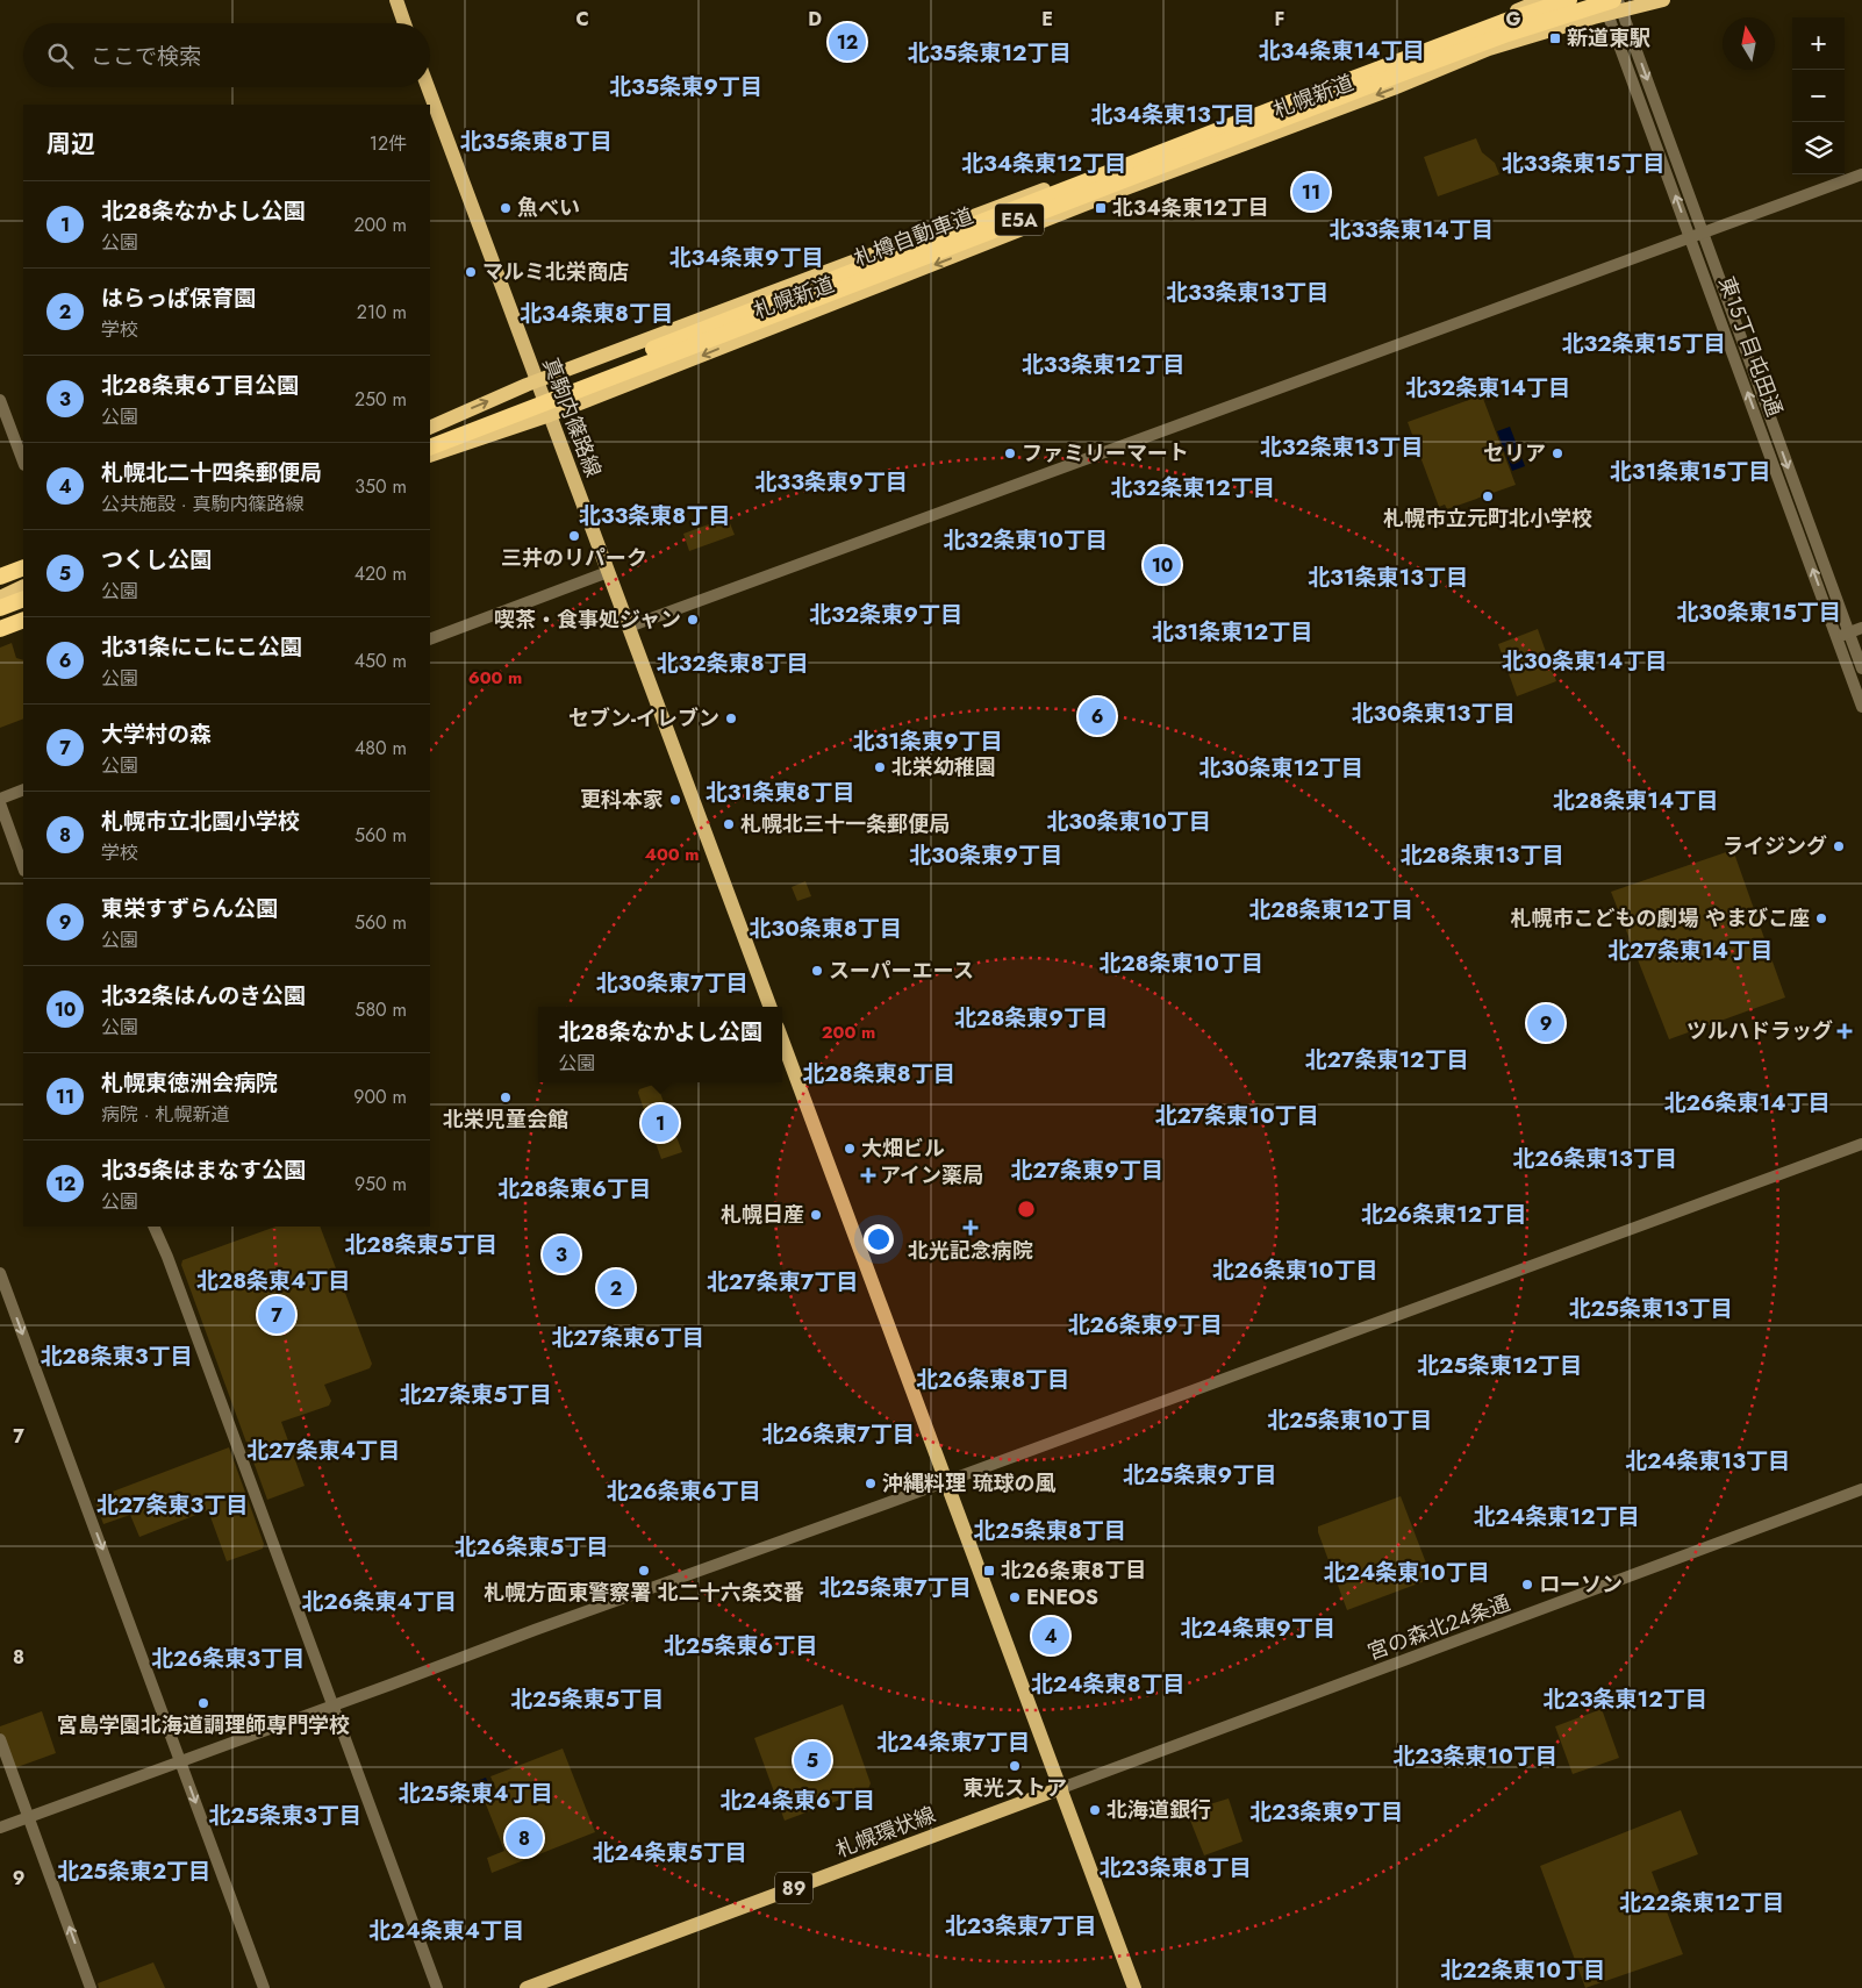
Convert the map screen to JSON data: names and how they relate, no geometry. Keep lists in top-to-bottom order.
{
  "streets": {
    "highway": ["札幌新道", "E5A", "札樽自動車道"],
    "main road": ["真駒内篠路線", "札幌環状線", "89"],
    "street": ["東15丁目屯田通", "宮の森北24条通"]
  },
  "crossings": [
    ["札幌新道", "札樽自動車道"],
    ["札幌新道", "東15丁目屯田通"],
    ["札幌新道", "真駒内篠路線"],
    ["札樽自動車道", "東15丁目屯田通"],
    ["宮の森北24条通", "札幌環状線"]
  ],
  "districts": [
    "北34条東14丁目",
    "北35条東12丁目",
    "北35条東9丁目",
    "北34条東13丁目",
    "北35条東8丁目",
    "北34条東12丁目",
    "北33条東15丁目",
    "北33条東14丁目",
    "北34条東9丁目",
    "北33条東13丁目",
    "北34条東8丁目",
    "北32条東15丁目",
    "北33条東12丁目",
    "北32条東14丁目",
    "北32条東13丁目",
    "北31条東15丁目",
    "北33条東9丁目",
    "北32条東12丁目",
    "北33条東8丁目",
    "北32条東10丁目",
    "北31条東13丁目",
    "北30条東15丁目",
    "北32条東9丁目",
    "北31条東12丁目",
    "北30条東14丁目",
    "北32条東8丁目",
    "北30条東13丁目",
    "北31条東9丁目",
    "北30条東12丁目",
    "北31条東8丁目",
    "北28条東14丁目",
    "北30条東10丁目",
    "北30条東9丁目",
    "北28条東13丁目",
    "北28条東12丁目",
    "北30条東8丁目",
    "北27条東14丁目",
    "北28条東10丁目",
    "北30条東7丁目",
    "北28条東9丁目",
    "北27条東12丁目",
    "北28条東8丁目",
    "北26条東14丁目",
    "北27条東10丁目",
    "北26条東13丁目",
    "北27条東9丁目",
    "北28条東6丁目",
    "北26条東12丁目",
    "北28条東5丁目",
    "北26条東10丁目",
    "北28条東4丁目",
    "北27条東7丁目",
    "北25条東13丁目",
    "北26条東9丁目",
    "北27条東6丁目",
    "北28条東3丁目",
    "北25条東12丁目",
    "北26条東8丁目",
    "北27条東5丁目",
    "北25条東10丁目",
    "北26条東7丁目",
    "北27条東4丁目",
    "北24条東13丁目",
    "北25条東9丁目",
    "北26条東6丁目",
    "北27条東3丁目",
    "北24条東12丁目",
    "北25条東8丁目",
    "北26条東5丁目",
    "北24条東10丁目",
    "北25条東7丁目",
    "北26条東4丁目",
    "北24条東9丁目",
    "北25条東6丁目",
    "北26条東3丁目",
    "北24条東8丁目",
    "北25条東5丁目",
    "北23条東12丁目",
    "北24条東7丁目",
    "北23条東10丁目",
    "北25条東4丁目",
    "北24条東6丁目",
    "北23条東9丁目",
    "北25条東3丁目",
    "北24条東5丁目",
    "北23条東8丁目",
    "北25条東2丁目",
    "北22条東12丁目",
    "北23条東7丁目",
    "北24条東4丁目",
    "北22条東10丁目"
  ],
  "places": {
    "transit": ["新道東駅", "北34条東12丁目", "北26条東8丁目"],
    "other": [
      "魚べい",
      "マルミ北栄商店",
      "ファミリーマート",
      "セリア",
      "札幌市立元町北小学校",
      "三井のリパーク",
      "喫茶・食事処ジャン",
      "セブン-イレブン",
      "北栄幼稚園",
      "更科本家",
      "札幌北三十一条郵便局",
      "ライジング",
      "札幌市こどもの劇場 やまびこ座",
      "スーパーエース",
      "北栄児童会館",
      "大畑ビル",
      "札幌日産",
      "沖縄料理 琉球の風",
      "札幌方面東警察署 北二十六条交番",
      "ローソン",
      "ENEOS",
      "宮島学園北海道調理師専門学校",
      "東光ストア",
      "北海道銀行"
    ],
    "health": ["ツルハドラッグ", "アイン薬局", "北光記念病院"]
  },
  "north": "top",
  "page": {
    "map_buttons": ["+", "−"],
    "pins": [
      "12",
      "11",
      "10",
      "6",
      "9",
      "1",
      "3",
      "2",
      "7",
      "4",
      "5",
      "8"
    ],
    "search": "ここで検索",
    "heading": ["周辺", "12件"],
    "list": [
      {
        "mark": "1",
        "name": "北28条なかよし公園",
        "note": "公園",
        "value": "200 m"
      },
      {
        "mark": "2",
        "name": "はらっぱ保育園",
        "note": "学校",
        "value": "210 m"
      },
      {
        "mark": "3",
        "name": "北28条東6丁目公園",
        "note": "公園",
        "value": "250 m"
      },
      {
        "mark": "4",
        "name": "札幌北二十四条郵便局",
        "note": "公共施設 · 真駒内篠路線",
        "value": "350 m"
      },
      {
        "mark": "5",
        "name": "つくし公園",
        "note": "公園",
        "value": "420 m"
      },
      {
        "mark": "6",
        "name": "北31条にこにこ公園",
        "note": "公園",
        "value": "450 m"
      },
      {
        "mark": "7",
        "name": "大学村の森",
        "note": "公園",
        "value": "480 m"
      },
      {
        "mark": "8",
        "name": "札幌市立北園小学校",
        "note": "学校",
        "value": "560 m"
      },
      {
        "mark": "9",
        "name": "東栄すずらん公園",
        "note": "公園",
        "value": "560 m"
      },
      {
        "mark": "10",
        "name": "北32条はんのき公園",
        "note": "公園",
        "value": "580 m"
      },
      {
        "mark": "11",
        "name": "札幌東徳洲会病院",
        "note": "病院 · 札幌新道",
        "value": "900 m"
      },
      {
        "mark": "12",
        "name": "北35条はまなす公園",
        "note": "公園",
        "value": "950 m"
      }
    ],
    "popup": ["北28条なかよし公園", "公園"]
  },
  "grid": {
    "columns": [
      "C",
      "D",
      "E",
      "F",
      "G"
    ],
    "rows": ["7", "8", "9"]
  },
  "rings": ["600 m", "400 m", "200 m"]
}
